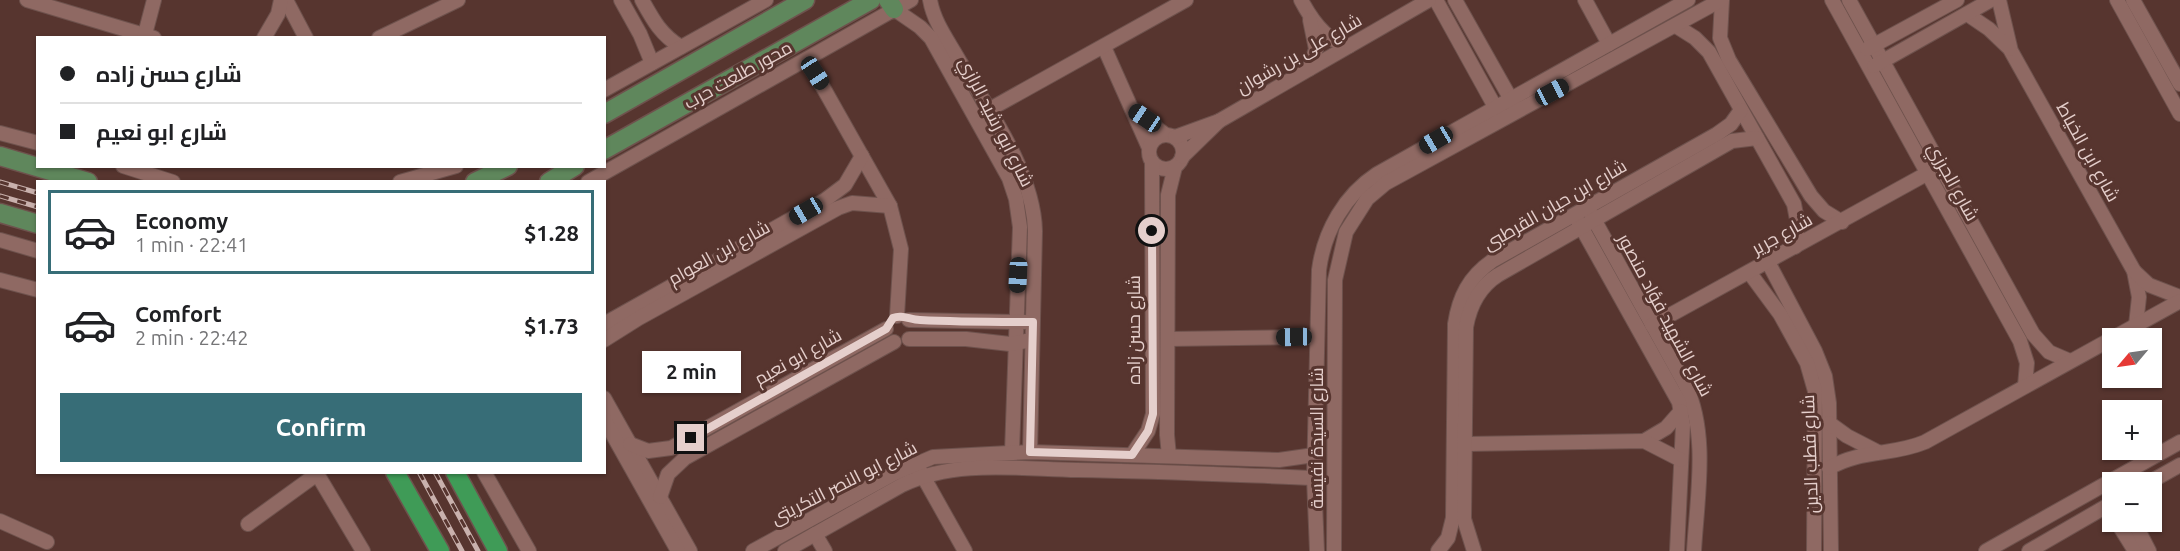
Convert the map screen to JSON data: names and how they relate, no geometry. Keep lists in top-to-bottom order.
{
  "streets": {
    "main road": ["محور طلعت حرب"],
    "street": [
      "شارع على بن رشوان",
      "شارع ابو رشيد الرازي",
      "شارع ابن الخياط",
      "شارع الجرزي",
      "شارع ابن حيان القرطبى",
      "شارع جرير",
      "شارع ابن العوام",
      "شارع الشهيد فؤاد منصور",
      "شارع حسن زاده",
      "شارع ابو نعيم",
      "شارع السيدة نفيسة",
      "شارع قطب الدين",
      "شارع ابو النصر التكريتى"
    ]
  },
  "crossings": [
    ["شارع على بن رشوان", "شارع حسن زاده"],
    ["شارع ابو رشيد الرازي", "شارع ابو النصر التكريتى"],
    ["شارع الجرزي", "شارع جرير"],
    ["شارع ابن حيان القرطبى", "شارع الشهيد فؤاد منصور"],
    ["شارع جرير", "شارع الشهيد فؤاد منصور"],
    ["شارع جرير", "شارع قطب الدين"],
    ["شارع حسن زاده", "شارع ابو النصر التكريتى"],
    ["شارع السيدة نفيسة", "شارع ابو النصر التكريتى"]
  ],
  "north": "bottom left",
  "page": {
    "banner": ["شارع حسن زاده", "شارع ابو نعيم"],
    "list": [
      {
        "name": "Economy",
        "note": "1 min · 22:41",
        "value": "$1.28"
      },
      {
        "name": "Comfort",
        "note": "2 min · 22:42",
        "value": "$1.73"
      }
    ],
    "map_buttons": ["+", "−"],
    "bubble": "2 min",
    "buttons": "Confirm"
  }
}
